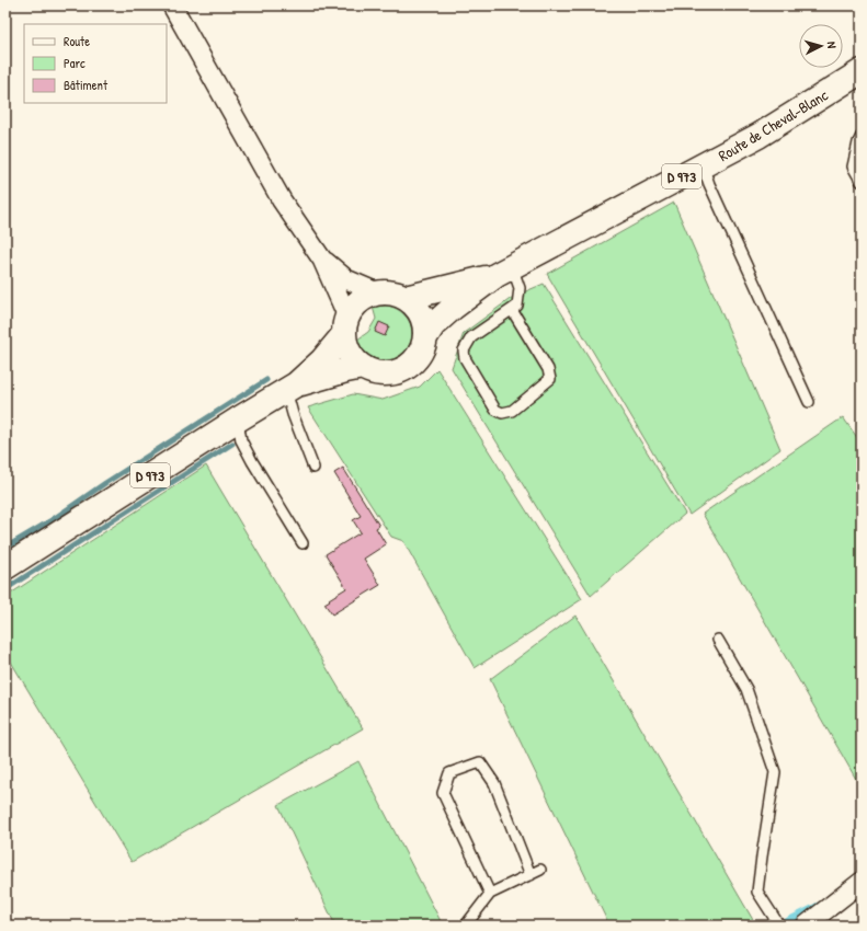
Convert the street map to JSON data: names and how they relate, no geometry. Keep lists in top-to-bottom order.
{
  "streets": {
    "main road": ["Route de Cheval-Blanc", "D 973"]
  },
  "crossings": [
    ["Route de Cheval-Blanc", "D 973"]
  ],
  "legend": ["Route", "Parc", "Bâtiment"],
  "north": "right"
}
